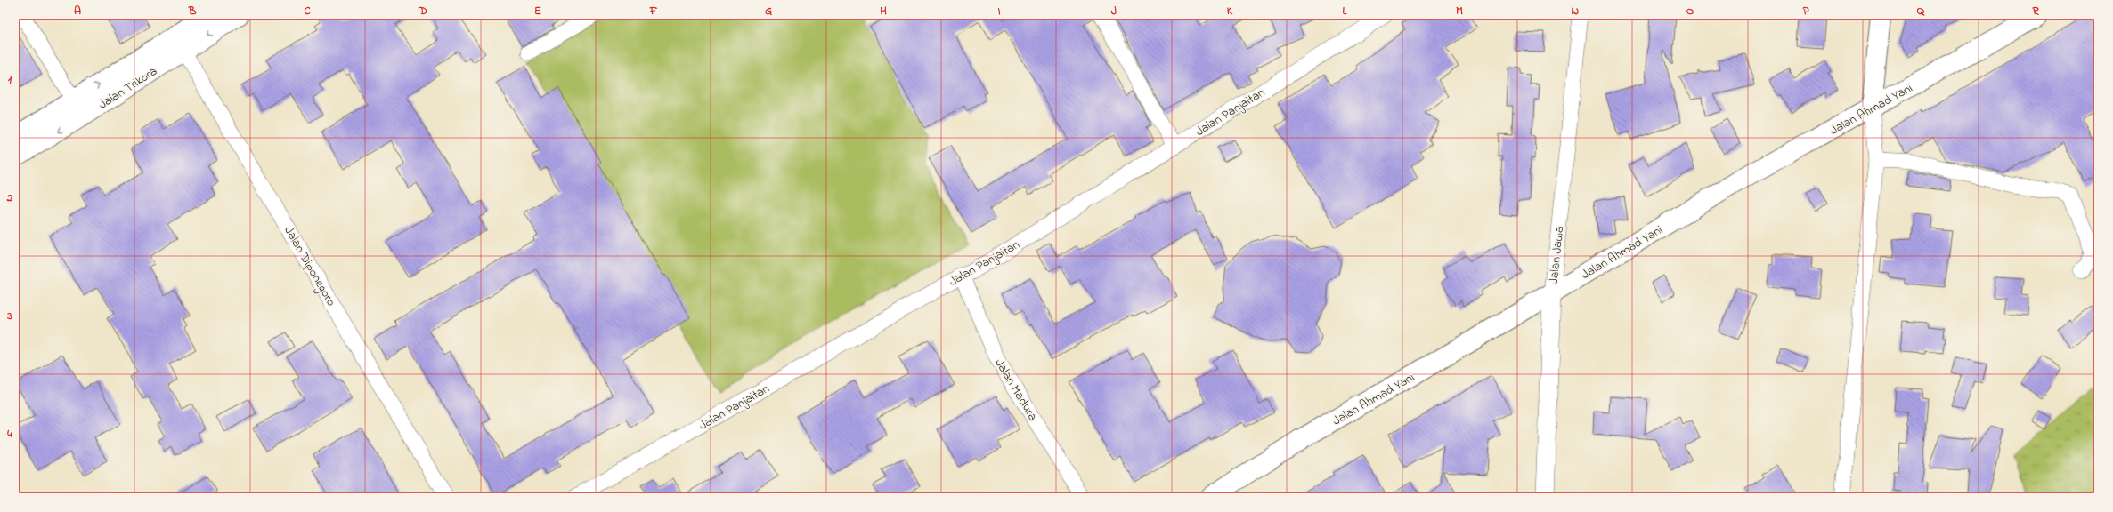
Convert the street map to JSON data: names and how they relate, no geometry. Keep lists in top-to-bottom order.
{
  "streets": {
    "main road": ["Jalan Trikora", "Jalan Ahmad Yani"],
    "street": [
      "Jalan Panjaitan",
      "Jalan Jawa",
      "Jalan Diponegoro",
      "Jalan Madura"
    ]
  },
  "crossings": [
    ["Jalan Trikora", "Jalan Diponegoro"],
    ["Jalan Ahmad Yani", "Jalan Jawa"],
    ["Jalan Panjaitan", "Jalan Madura"]
  ],
  "grid": {
    "columns": [
      "A",
      "B",
      "C",
      "D",
      "E",
      "F",
      "G",
      "H",
      "I",
      "J",
      "K",
      "L",
      "M",
      "N",
      "O",
      "P",
      "Q",
      "R"
    ],
    "rows": [
      "1",
      "2",
      "3",
      "4"
    ]
  }
}
